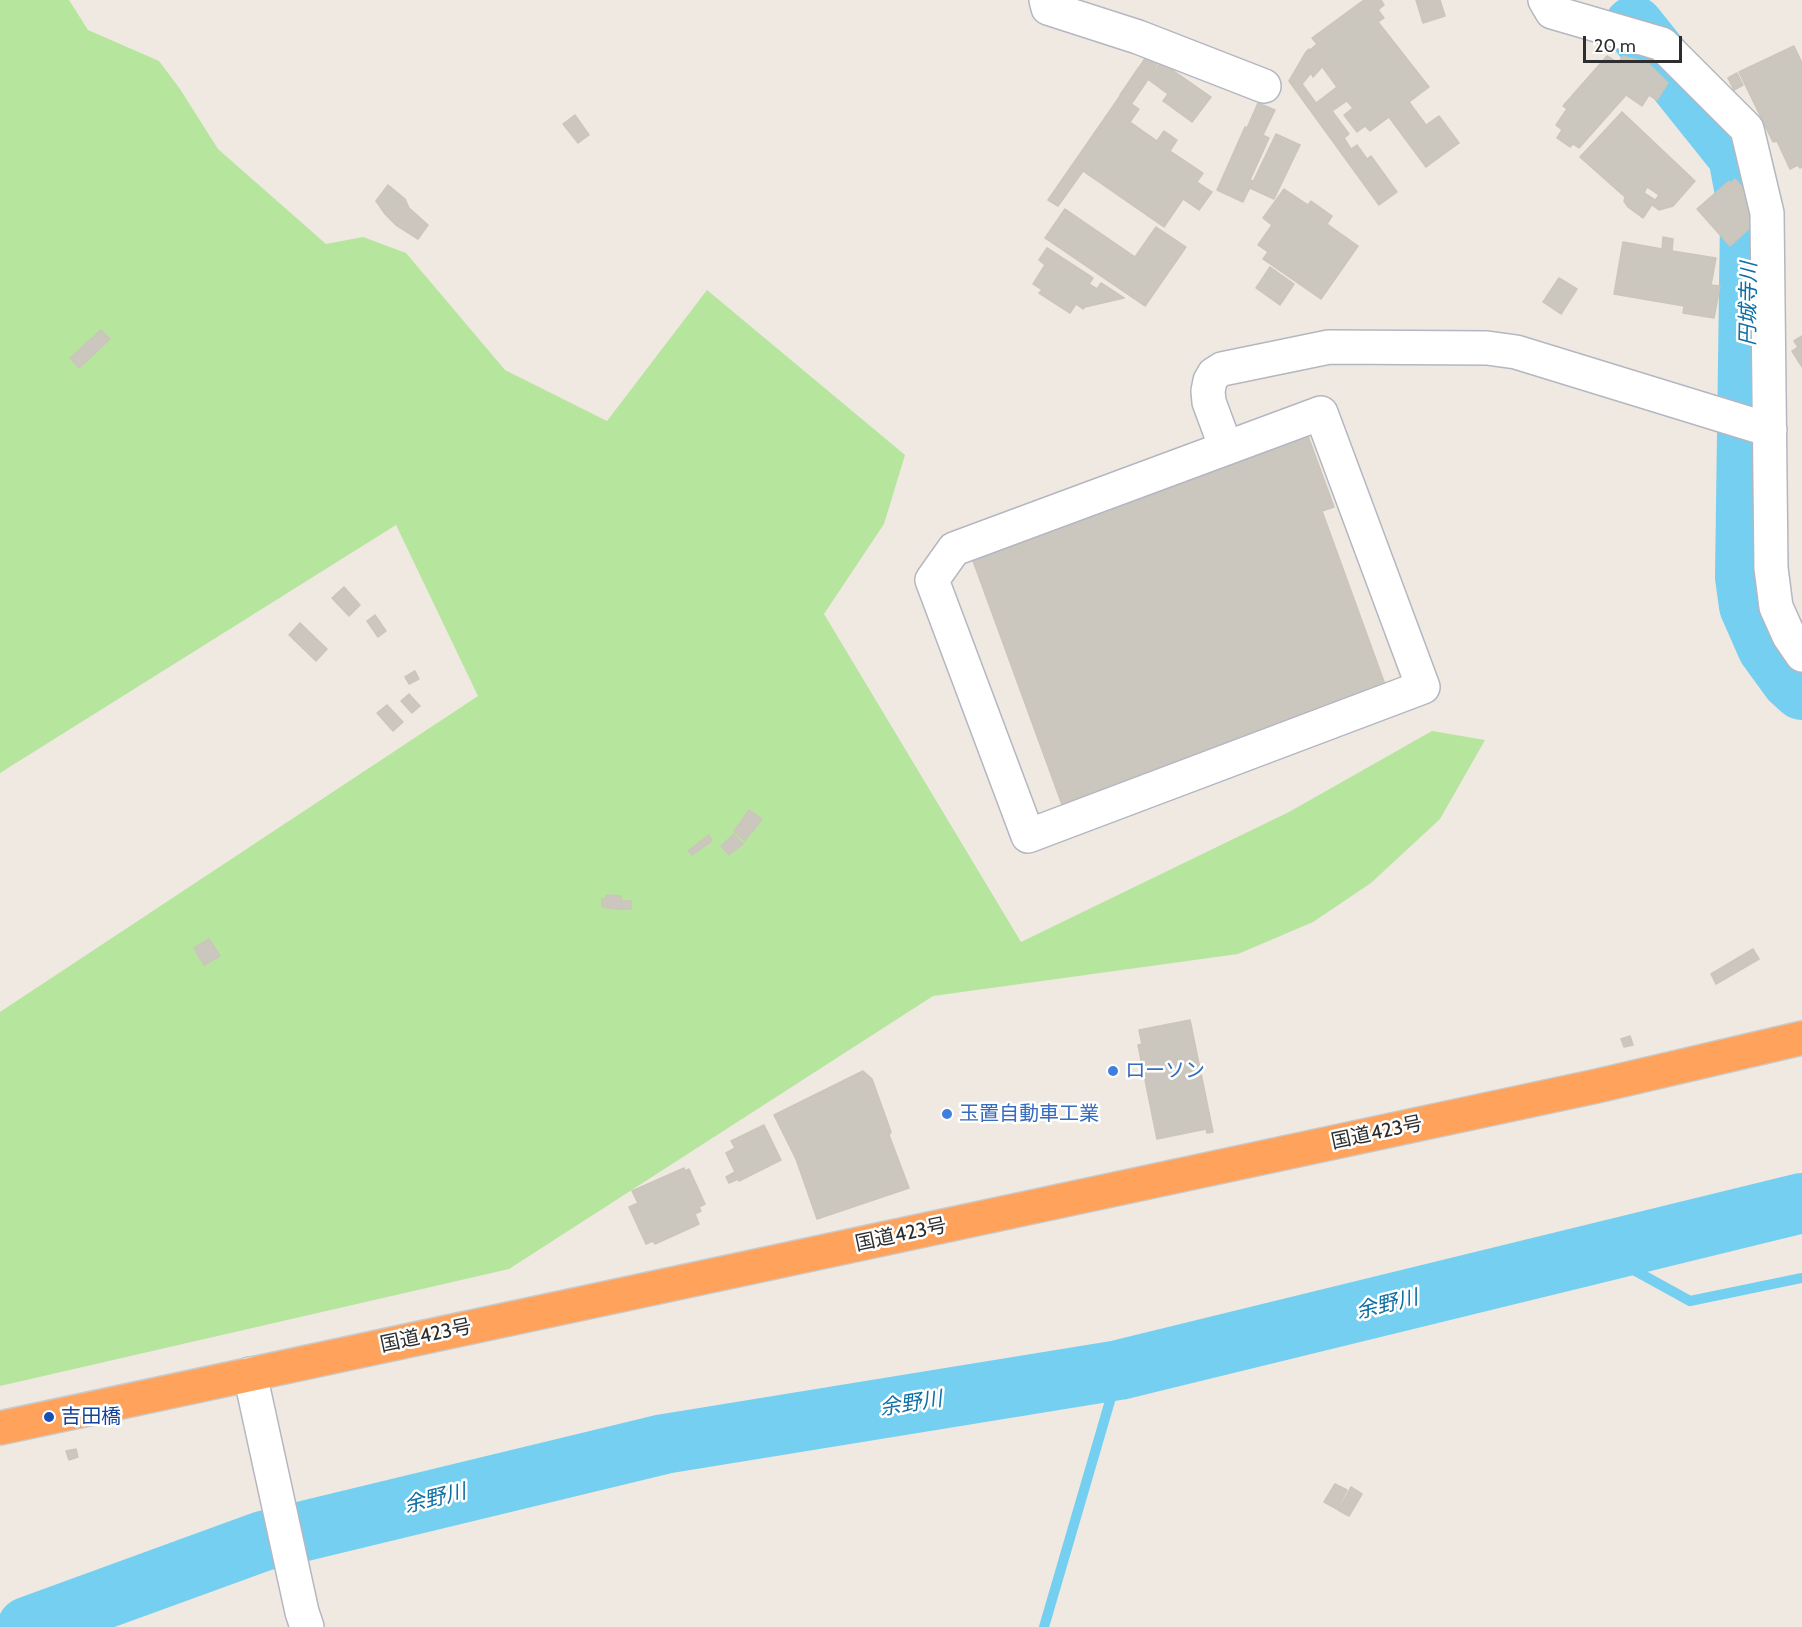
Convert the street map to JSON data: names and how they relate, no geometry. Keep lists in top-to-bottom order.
{
  "streets": {
    "highway": ["国道423号"]
  },
  "water": ["円城寺川", "余野川"],
  "places": ["ローソン", "玉置自動車工業", "吉田橋"],
  "scale_bar": "20 m"
}
